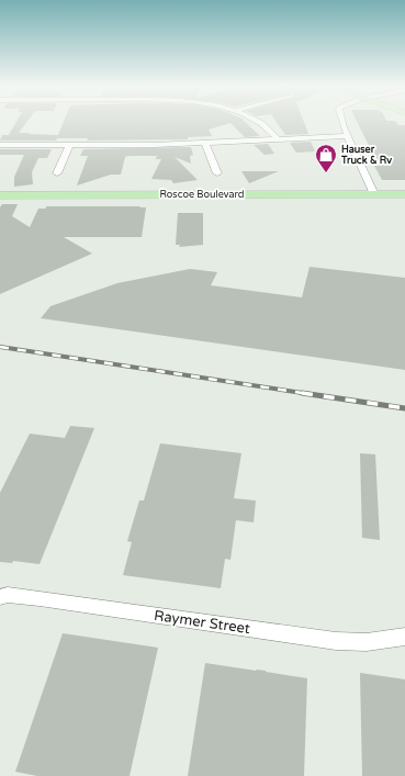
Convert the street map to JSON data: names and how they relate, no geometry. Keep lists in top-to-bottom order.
{
  "streets": {
    "main road": ["Roscoe Boulevard"],
    "street": ["Raymer Street"]
  },
  "places": {
    "shop": ["Hauser Truck & Rv"]
  }
}
